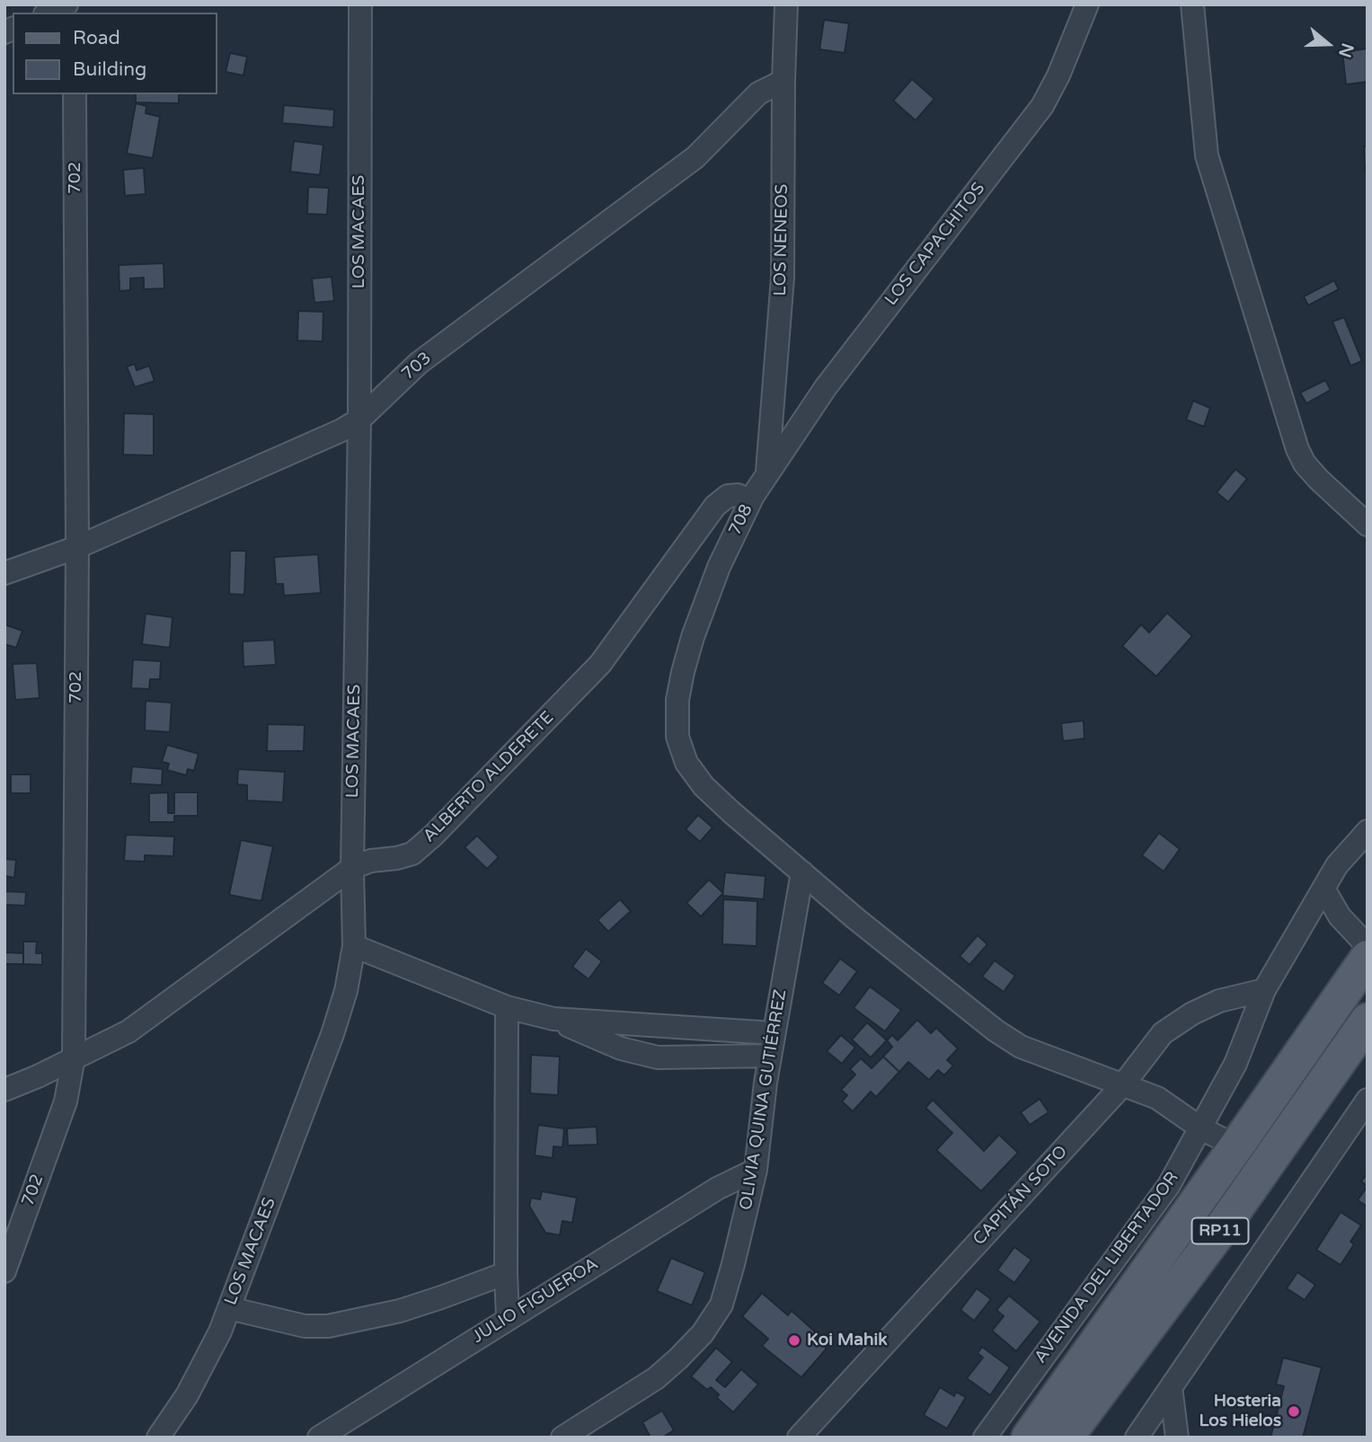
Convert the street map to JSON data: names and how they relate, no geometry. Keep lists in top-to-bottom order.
{
  "streets": {
    "main road": ["RP11", "AVENIDA DEL LIBERTADOR"],
    "street": [
      "702",
      "LOS MACAES",
      "LOS NENEOS",
      "LOS CAPACHITOS",
      "703",
      "708",
      "ALBERTO ALDERETE",
      "OLIVIA QUINA GUTIÉRREZ",
      "CAPITÁN SOTO",
      "JULIO FIGUEROA"
    ]
  },
  "crossings": [
    ["702", "703"],
    ["702", "ALBERTO ALDERETE"],
    ["LOS MACAES", "703"],
    ["LOS MACAES", "ALBERTO ALDERETE"],
    ["LOS NENEOS", "LOS CAPACHITOS"],
    ["LOS NENEOS", "703"],
    ["LOS NENEOS", "708"],
    ["LOS CAPACHITOS", "708"],
    ["708", "ALBERTO ALDERETE"],
    ["708", "OLIVIA QUINA GUTIÉRREZ"],
    ["708", "CAPITÁN SOTO"],
    ["708", "AVENIDA DEL LIBERTADOR"],
    ["OLIVIA QUINA GUTIÉRREZ", "JULIO FIGUEROA"],
    ["CAPITÁN SOTO", "AVENIDA DEL LIBERTADOR"]
  ],
  "places": ["Koi Mahik", "Hosteria Los Hielos"],
  "legend": ["Road", "Building"],
  "north": "right"
}
